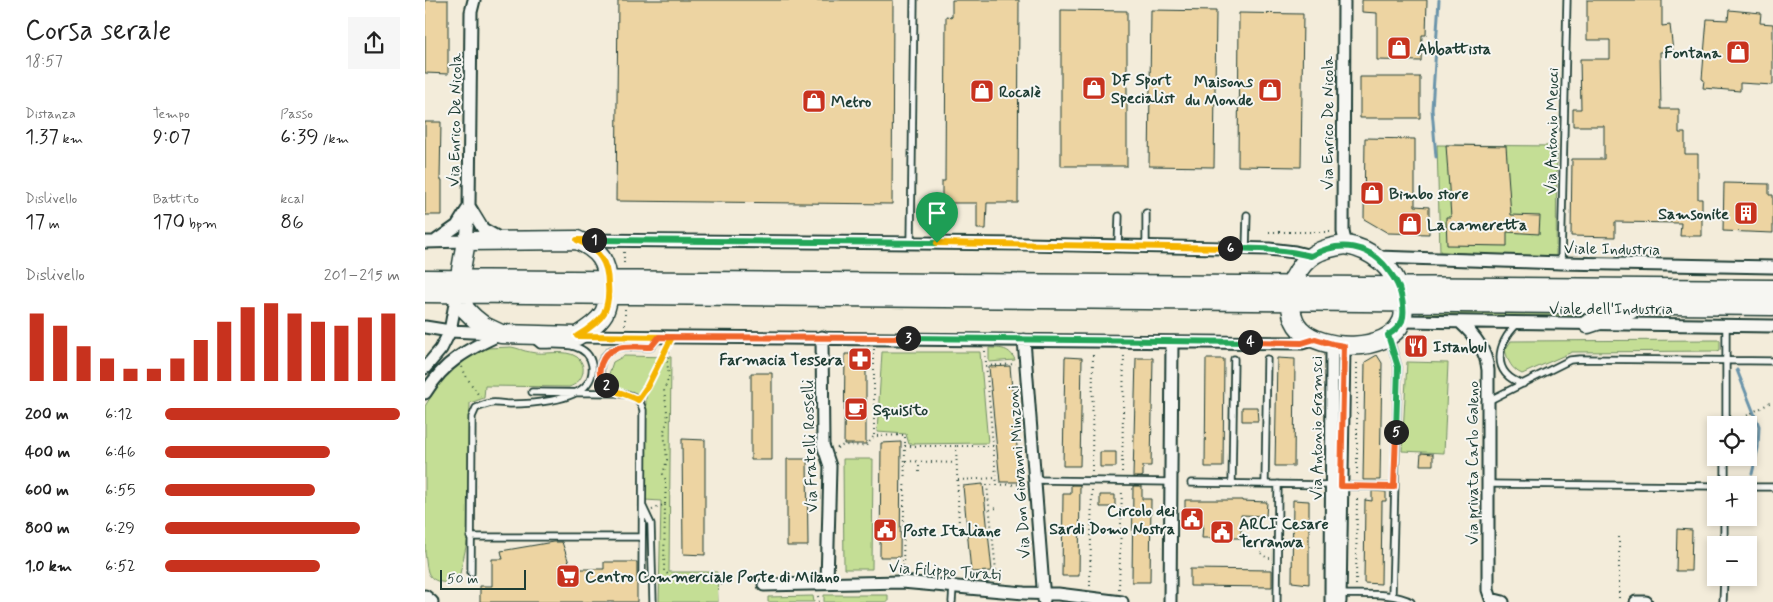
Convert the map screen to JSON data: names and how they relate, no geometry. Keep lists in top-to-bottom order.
{
  "streets": {
    "street": [
      "Via Enrico De Nicola",
      "Viale Industria",
      "Viale dell'Industria",
      "Via Antonio Gramsci",
      "Via Fratelli Rosselli",
      "Via privata Carlo Galeno",
      "Via Don Giovanni Minzoni",
      "Via Filippo Turati"
    ],
    "lane": ["Via Antonio Meucci"]
  },
  "crossings": [
    ["Via Antonio Meucci", "Viale Industria"],
    ["Viale dell'Industria", "Via privata Carlo Galeno"],
    ["Via Fratelli Rosselli", "Via Filippo Turati"],
    ["Via Don Giovanni Minzoni", "Via Filippo Turati"]
  ],
  "places": {
    "shop": [
      "Abbattista",
      "Fontana",
      "DF Sport Specialist",
      "Maisons du Monde",
      "Rocalè",
      "Metro",
      "Bimbo store",
      "La cameretta"
    ],
    "building": ["Samsonite"],
    "restaurant": ["Istanbul"],
    "pharmacy": ["Farmacia Tessera"],
    "cafe": ["Squisito"],
    "public building": ["Circolo dei Sardi Domo Nostra", "Poste Italiane", "ARCI Cesare Terranova"],
    "supermarket": ["Centro Commerciale Porte di Milano"]
  },
  "scale_bar": "50 m",
  "page": {
    "heading": ["Corsa serale", "18:57"],
    "stats": [
      ["Distanza", "1.37 km"],
      ["Tempo", "9:07"],
      ["Passo", "6:39 /km"],
      ["Dislivello", "17 m"],
      ["Battito", "170 bpm"],
      ["kcal", "86"]
    ],
    "pins": [
      "1",
      "6",
      "3",
      "4",
      "2",
      "5"
    ],
    "chart": ["Dislivello", "201–215 m"],
    "list": [
      {
        "name": "200 m",
        "note": "6:12"
      },
      {
        "name": "400 m",
        "note": "6:46"
      },
      {
        "name": "600 m",
        "note": "6:55"
      },
      {
        "name": "800 m",
        "note": "6:29"
      },
      {
        "name": "1.0 km",
        "note": "6:52"
      }
    ],
    "map_buttons": ["+", "−"],
    "scale": "50 m"
  }
}
